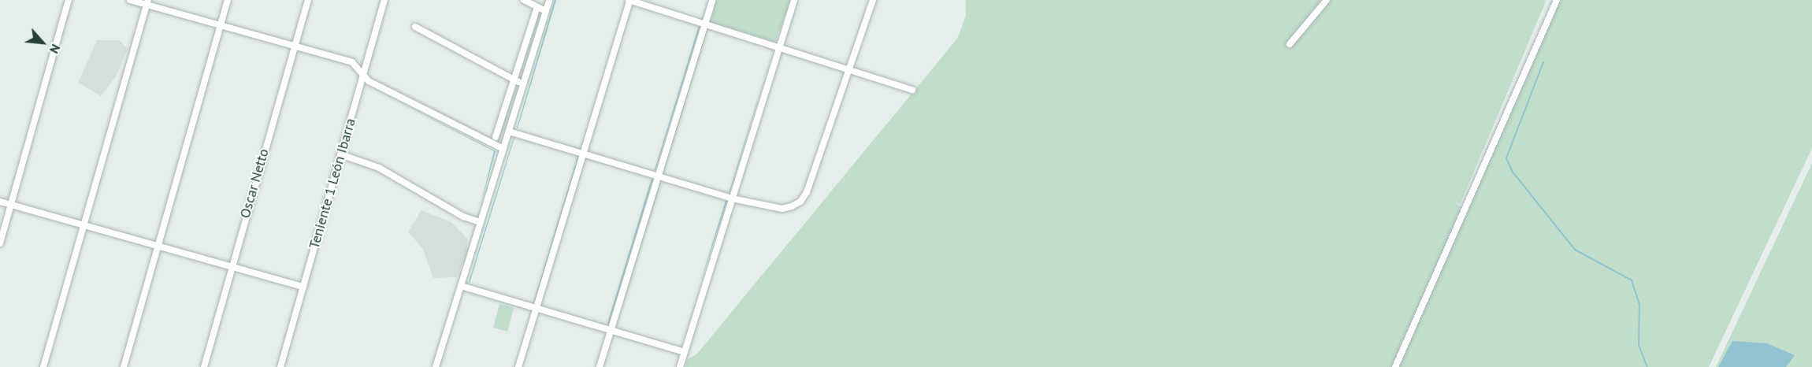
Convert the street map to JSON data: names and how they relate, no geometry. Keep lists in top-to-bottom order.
{
  "streets": {
    "street": ["Oscar Netto", "Teniente 1 León Ibarra"]
  },
  "north": "bottom right"
}
